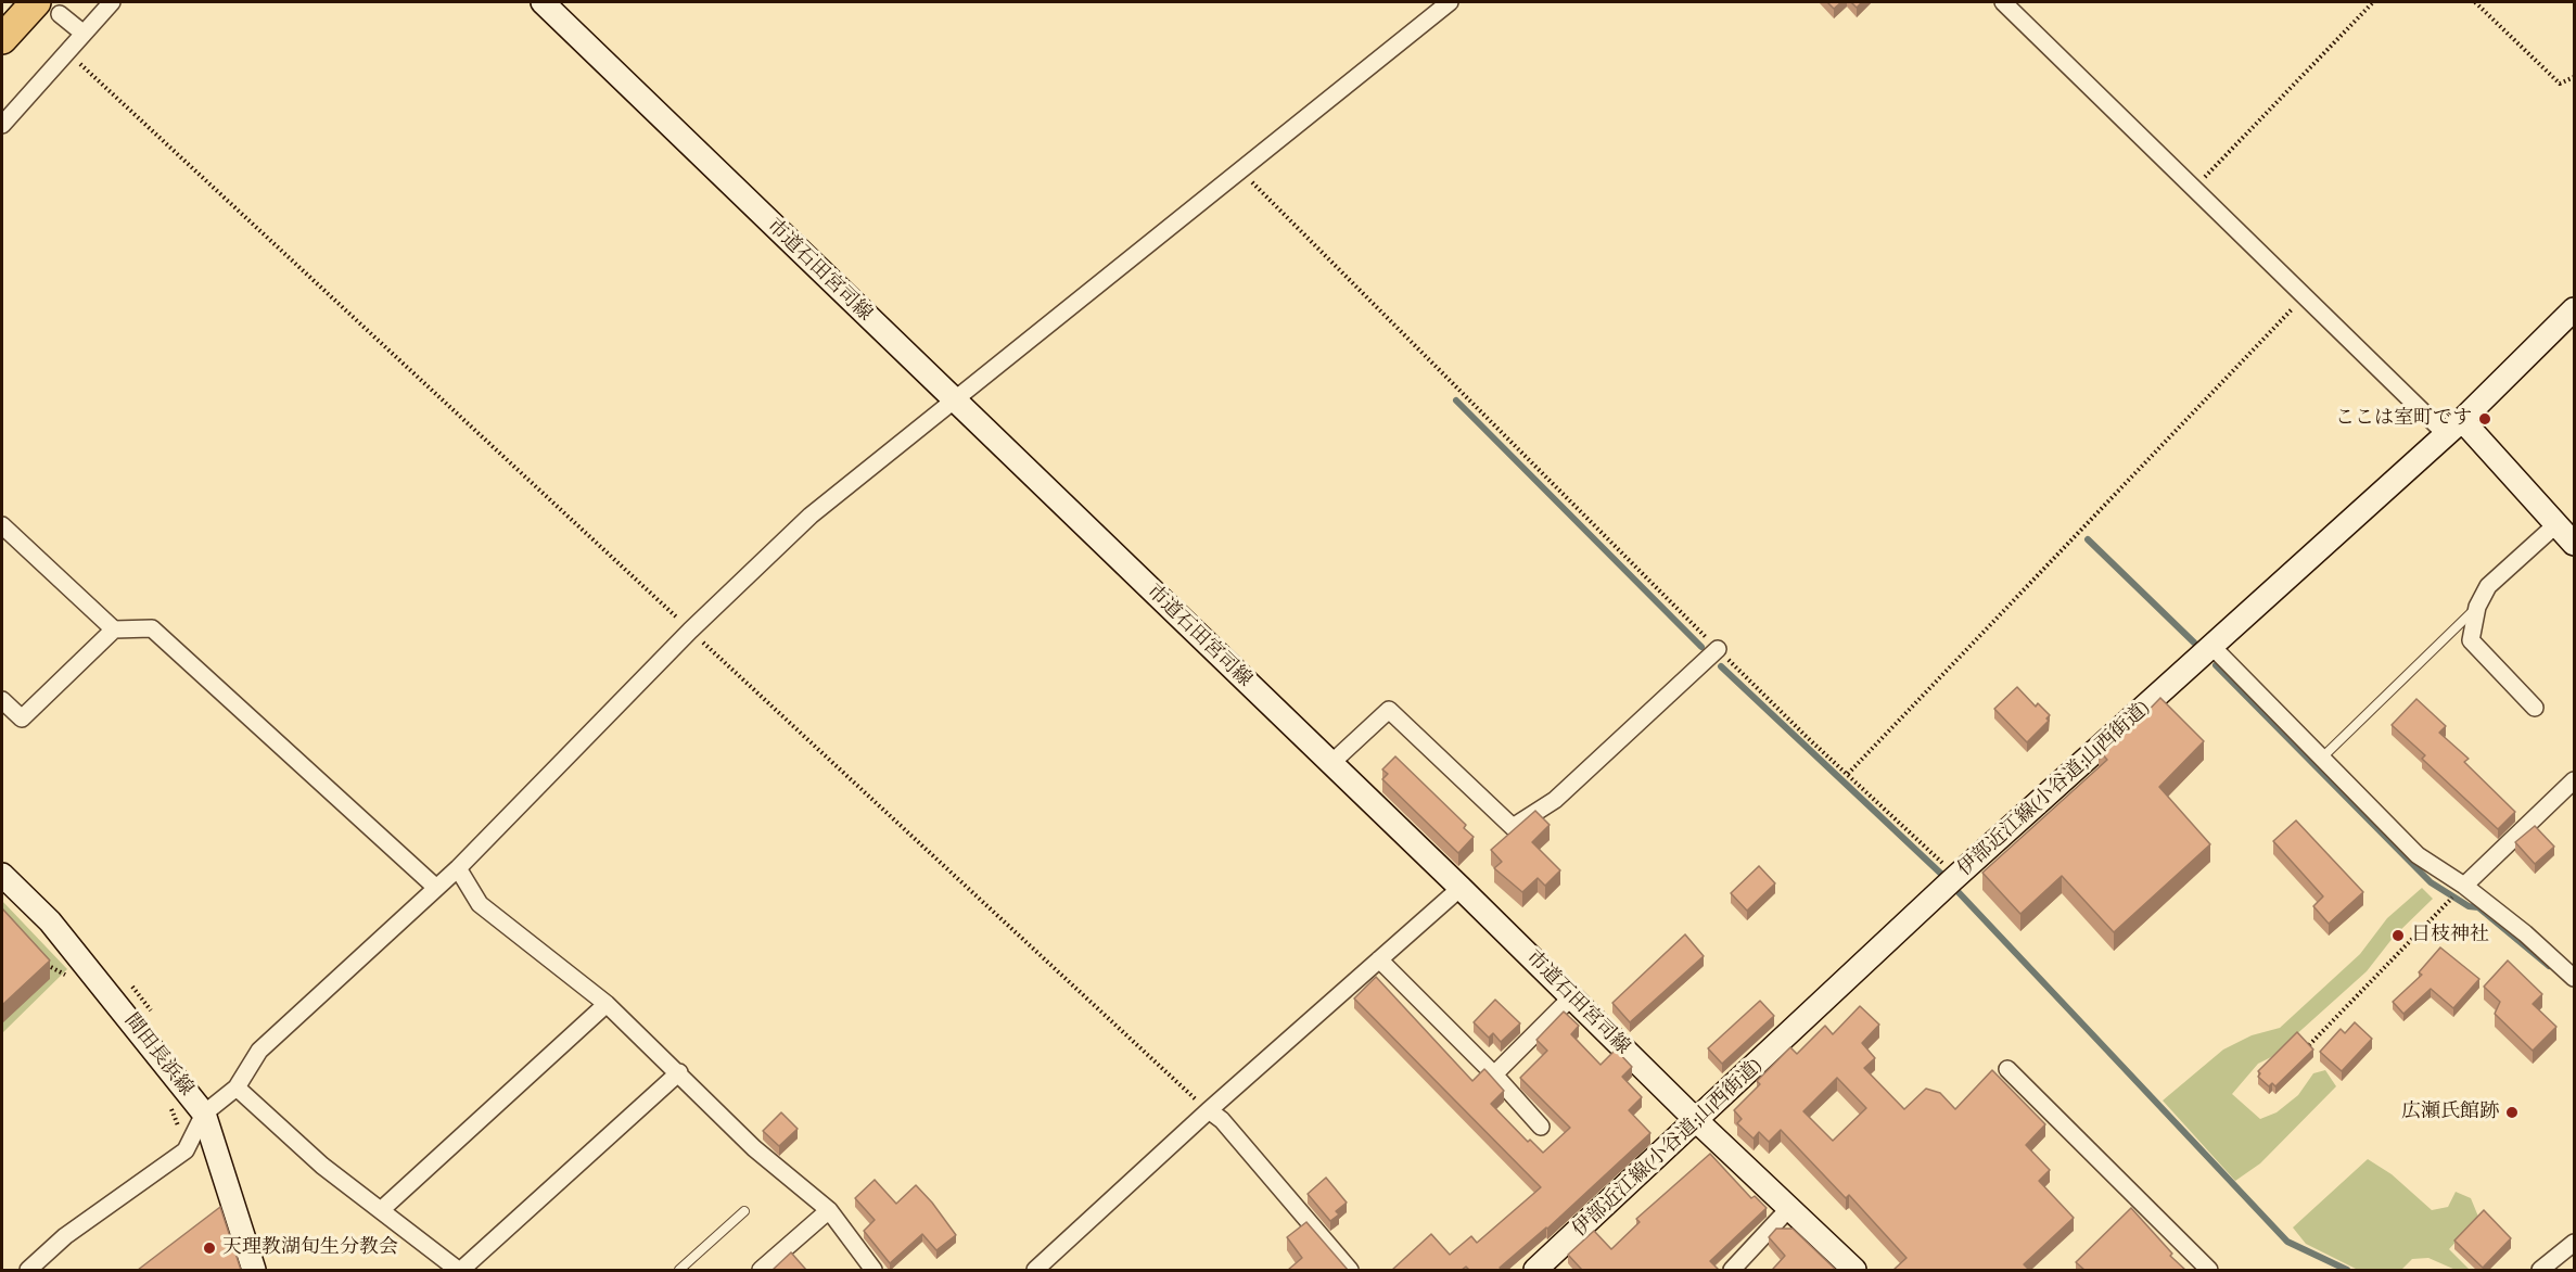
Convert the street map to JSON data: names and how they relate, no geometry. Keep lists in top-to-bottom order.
{
  "streets": {
    "street": ["市道石田宮司線", "伊部近江線(小谷道;山西街道)", "間田長浜線"]
  },
  "crossings": [
    ["市道石田宮司線", "伊部近江線(小谷道;山西街道)"]
  ],
  "places": [
    "ここは室町です",
    "日枝神社",
    "広瀬氏館跡",
    "天理教湖旬生分教会"
  ]
}
